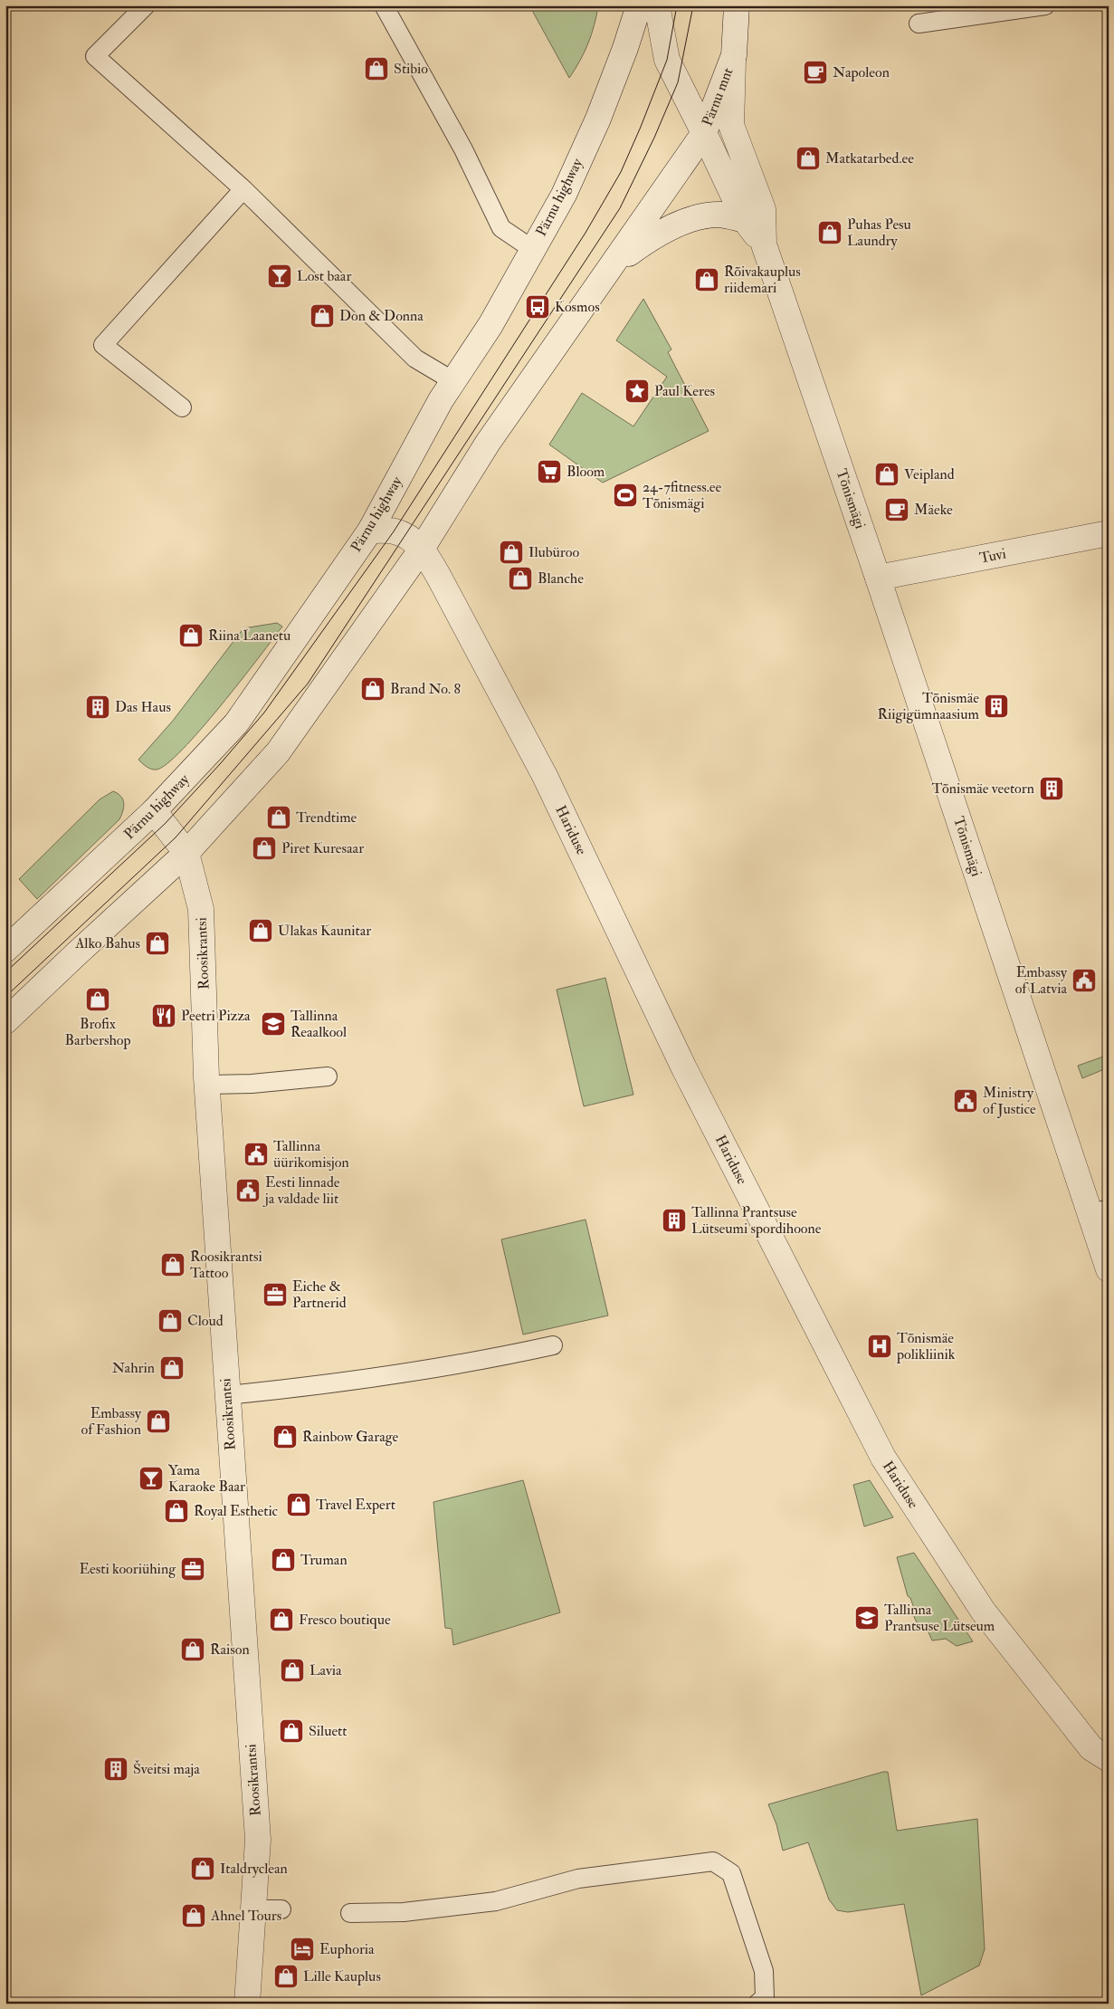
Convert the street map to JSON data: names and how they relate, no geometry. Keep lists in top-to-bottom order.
{
  "streets": {
    "street": [
      "Pärnu mnt",
      "Pärnu highway",
      "Tõnismägi",
      "Tuvi",
      "Hariduse",
      "Roosikrantsi"
    ]
  },
  "crossings": [
    ["Pärnu mnt", "Tõnismägi"],
    ["Tõnismägi", "Tuvi"]
  ],
  "places": {
    "shop": [
      "Stibio",
      "Matkatarbed.ee",
      "Puhas Pesu Laundry",
      "Rõivakauplus riidemari",
      "Don & Donna",
      "Veipland",
      "Ilubüroo",
      "Blanche",
      "Riina Laanetu",
      "Brand No. 8",
      "Trendtime",
      "Piret Kuresaar",
      "Ulakas Kaunitar",
      "Alko Bahus",
      "Brofix Barbershop",
      "Roosikrantsi Tattoo",
      "Cloud",
      "Nahrin",
      "Embassy of Fashion",
      "Rainbow Garage",
      "Travel Expert",
      "Royal Esthetic",
      "Truman",
      "Fresco boutique",
      "Raison",
      "Lavia",
      "Siluett",
      "Italdryclean",
      "Ahnel Tours",
      "Lille Kauplus"
    ],
    "cafe": ["Napoleon", "Mäeke"],
    "bar": ["Lost baar", "Yama Karaoke Baar"],
    "bus stop": ["Kosmos"],
    "place": ["Paul Keres"],
    "supermarket": ["Bloom"],
    "sports": ["24-7fitness.ee Tõnismägi"],
    "building": [
      "Tõnismäe Riigigümnaasium",
      "Das Haus",
      "Tõnismäe veetorn",
      "Tallinna Prantsuse Lütseumi spordihoone",
      "Šveitsi maja"
    ],
    "public building": [
      "Embassy of Latvia",
      "Ministry of Justice",
      "Tallinna üürikomisjon",
      "Eesti linnade ja valdade liit"
    ],
    "restaurant": ["Peetri Pizza"],
    "school or university": ["Tallinna Reaalkool", "Tallinna Prantsuse Lütseum"],
    "office": ["Eiche & Partnerid", "Eesti kooriühing"],
    "hospital": ["Tõnismäe polikliinik"],
    "hotel": ["Euphoria"]
  }
}
